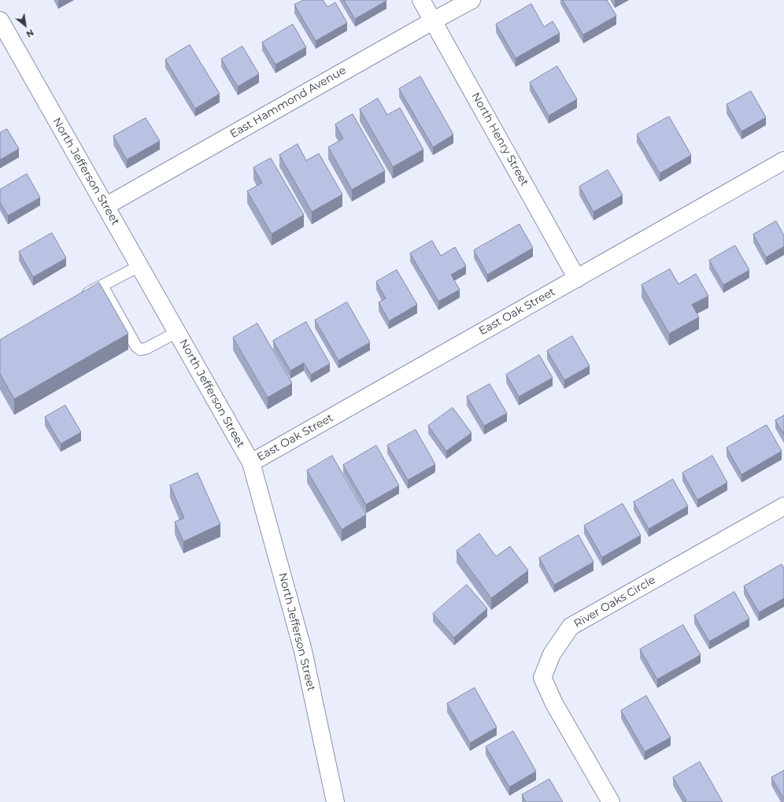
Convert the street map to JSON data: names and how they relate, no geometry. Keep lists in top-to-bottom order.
{
  "streets": {
    "street": [
      "East Hammond Avenue",
      "North Henry Street",
      "North Jefferson Street",
      "East Oak Street",
      "River Oaks Circle"
    ]
  },
  "crossings": [
    ["East Hammond Avenue", "North Henry Street"],
    ["East Hammond Avenue", "North Jefferson Street"],
    ["North Henry Street", "East Oak Street"],
    ["North Jefferson Street", "East Oak Street"]
  ],
  "north": "bottom right"
}
